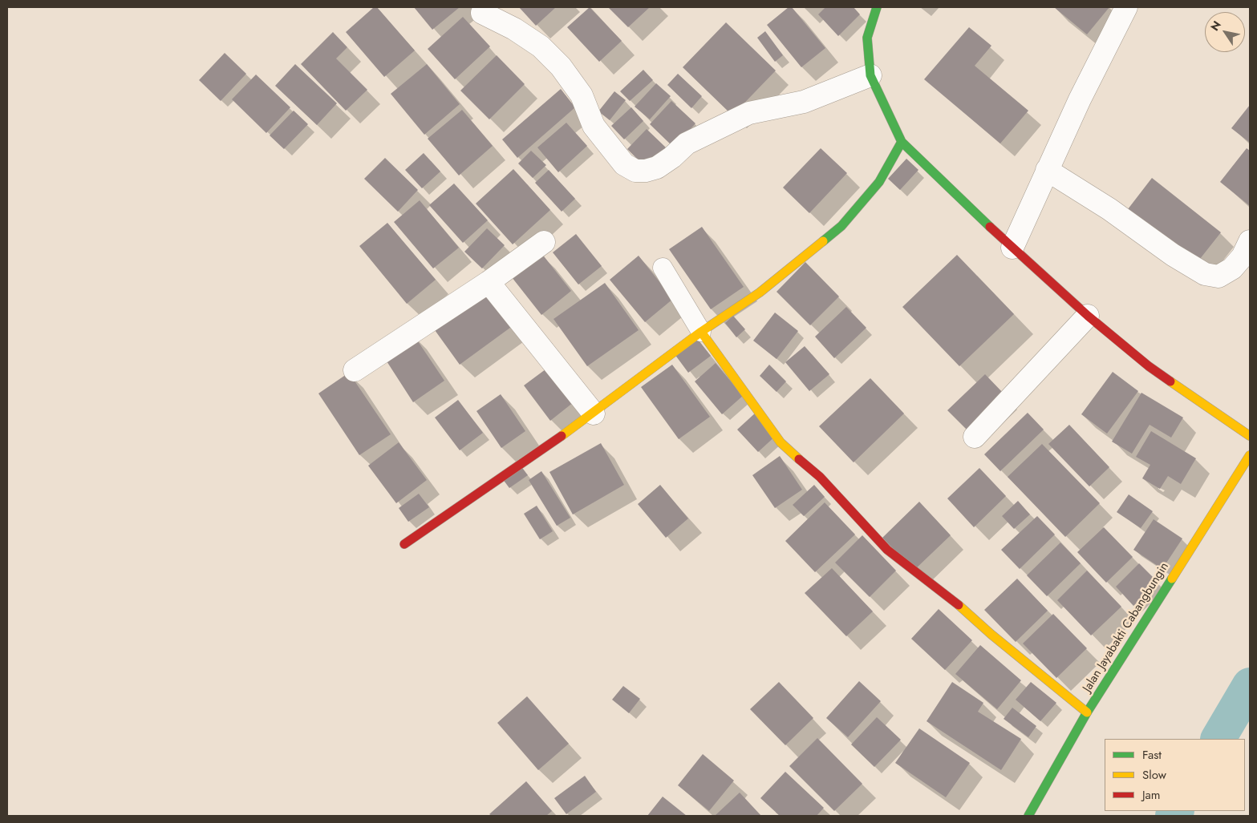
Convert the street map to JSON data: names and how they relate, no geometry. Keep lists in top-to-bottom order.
{
  "streets": {
    "street": ["Jalan Jayabakti Cabangbungin"]
  },
  "legend": ["Fast", "Slow", "Jam"],
  "north": "top left"
}
